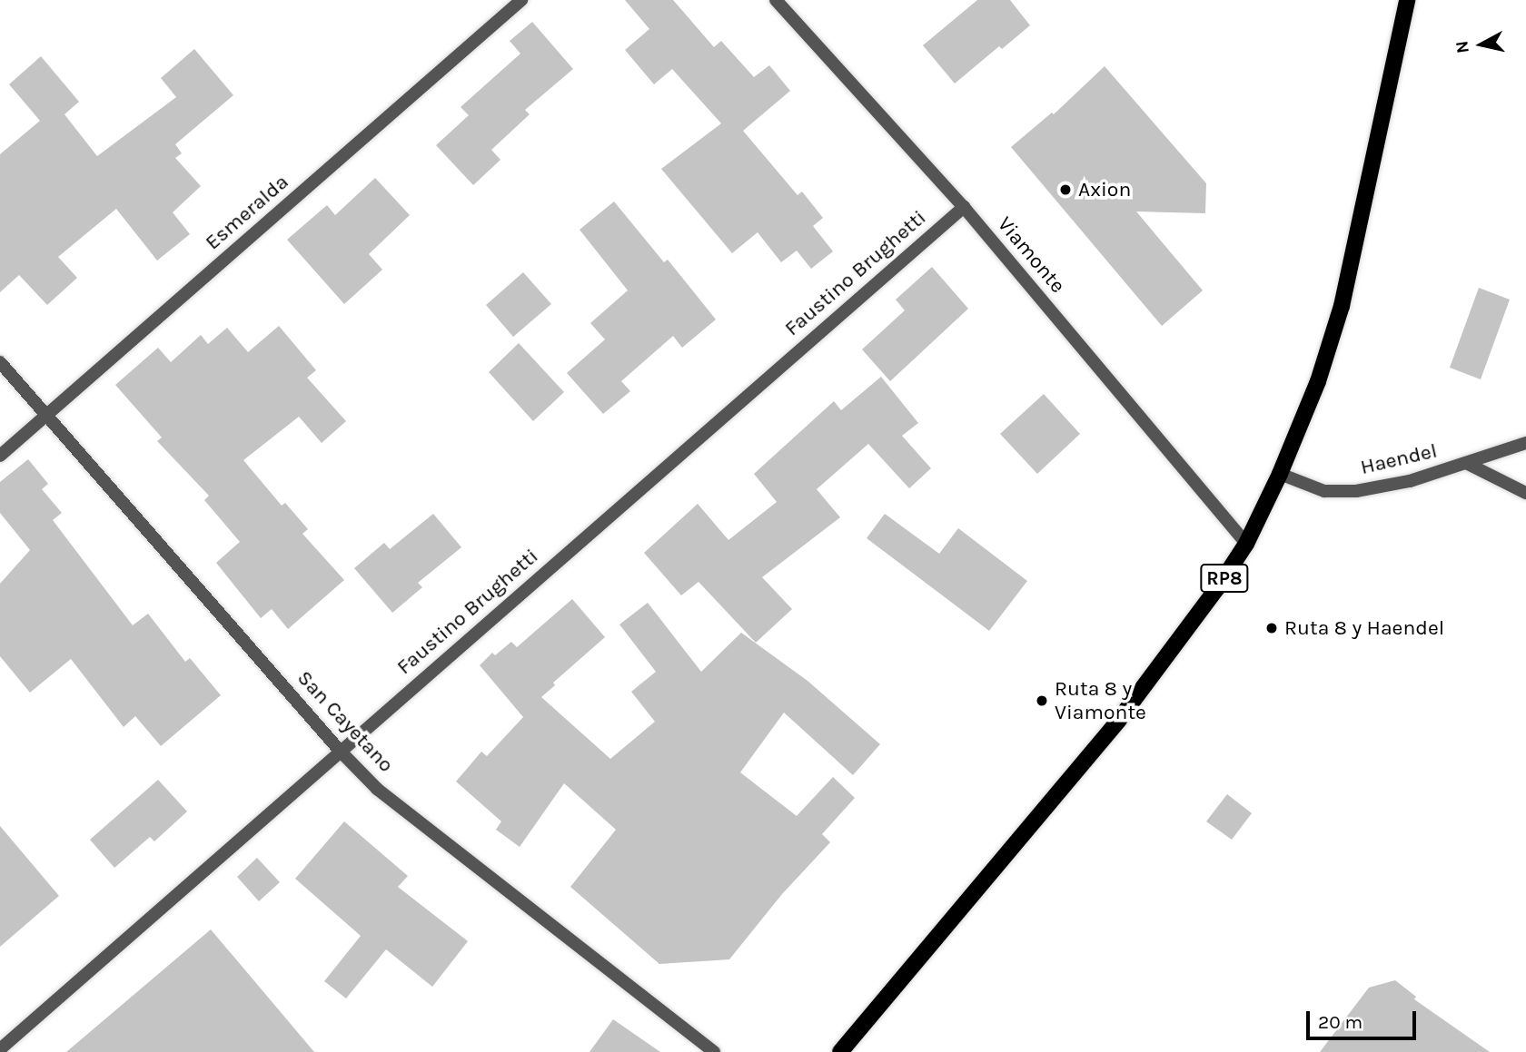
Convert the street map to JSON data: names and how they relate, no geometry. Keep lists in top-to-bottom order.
{
  "streets": {
    "main road": ["RP8"],
    "street": [
      "Esmeralda",
      "Viamonte",
      "Faustino Brughetti",
      "Haendel",
      "San Cayetano"
    ]
  },
  "crossings": [
    ["Esmeralda", "San Cayetano"],
    ["Viamonte", "Faustino Brughetti"],
    ["Viamonte", "RP8"],
    ["Faustino Brughetti", "San Cayetano"],
    ["Haendel", "RP8"]
  ],
  "places": ["Axion", "Ruta 8 y Haendel", "Ruta 8 y Viamonte"],
  "scale_bar": "20 m",
  "north": "left"
}
